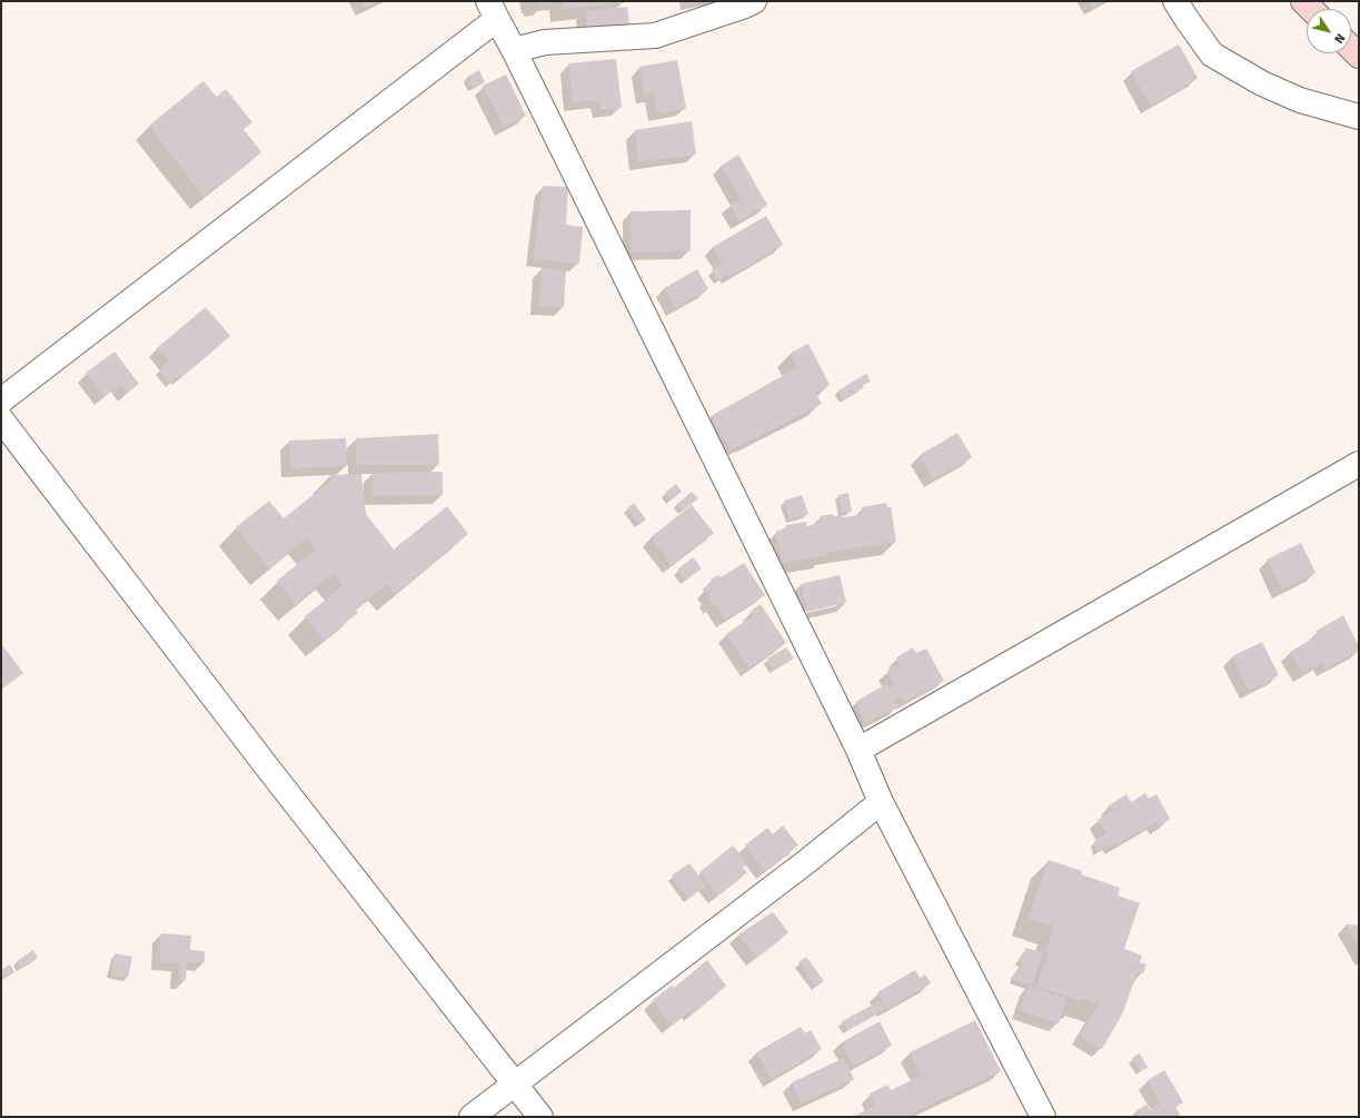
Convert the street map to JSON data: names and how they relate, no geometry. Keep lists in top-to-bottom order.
{
  "north": "bottom right"
}
